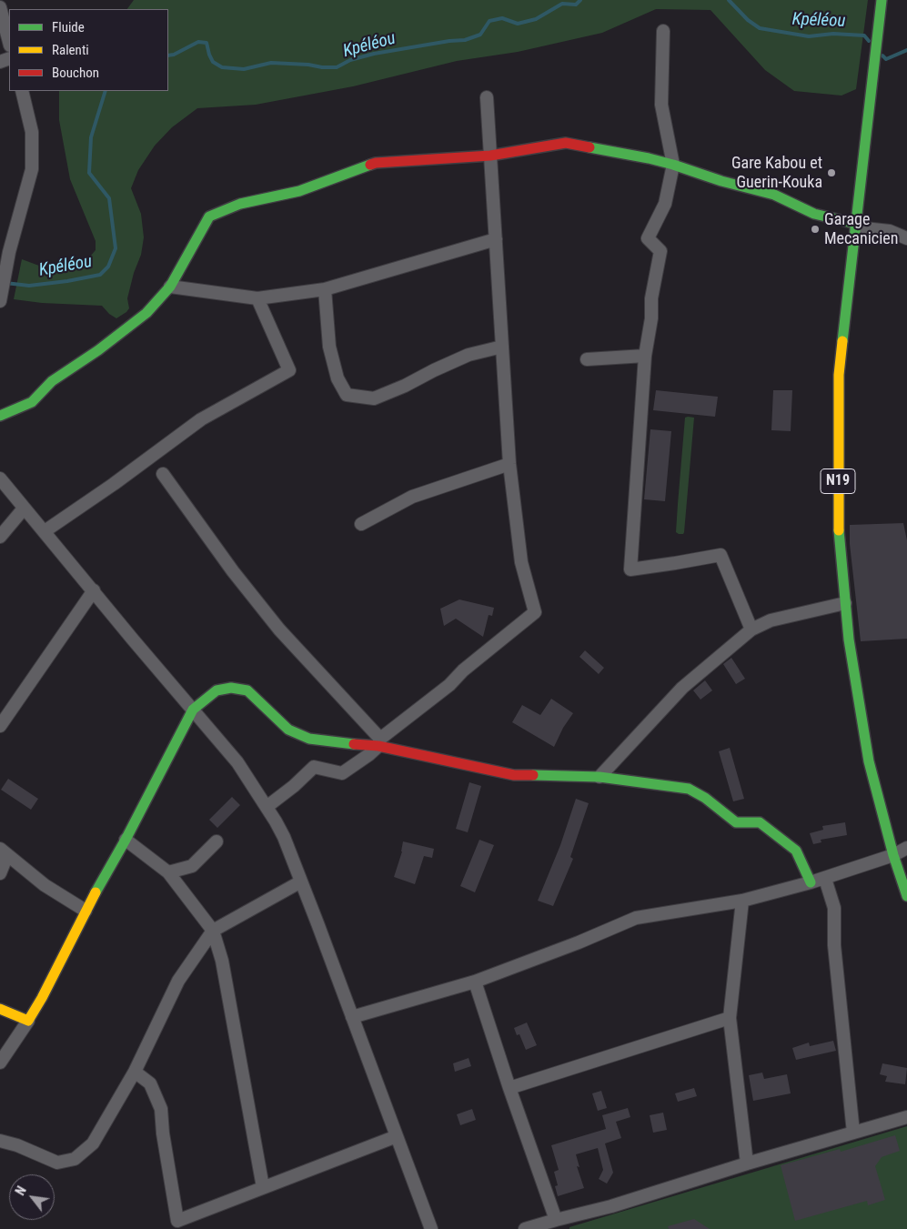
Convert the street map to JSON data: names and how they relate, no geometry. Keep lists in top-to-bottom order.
{
  "streets": {
    "street": ["N19"]
  },
  "water": ["Kpéléou"],
  "places": ["Gare Kabou et Guerin-Kouka", "Garage Mecanicien"],
  "legend": ["Fluide", "Ralenti", "Bouchon"],
  "north": "top left"
}
